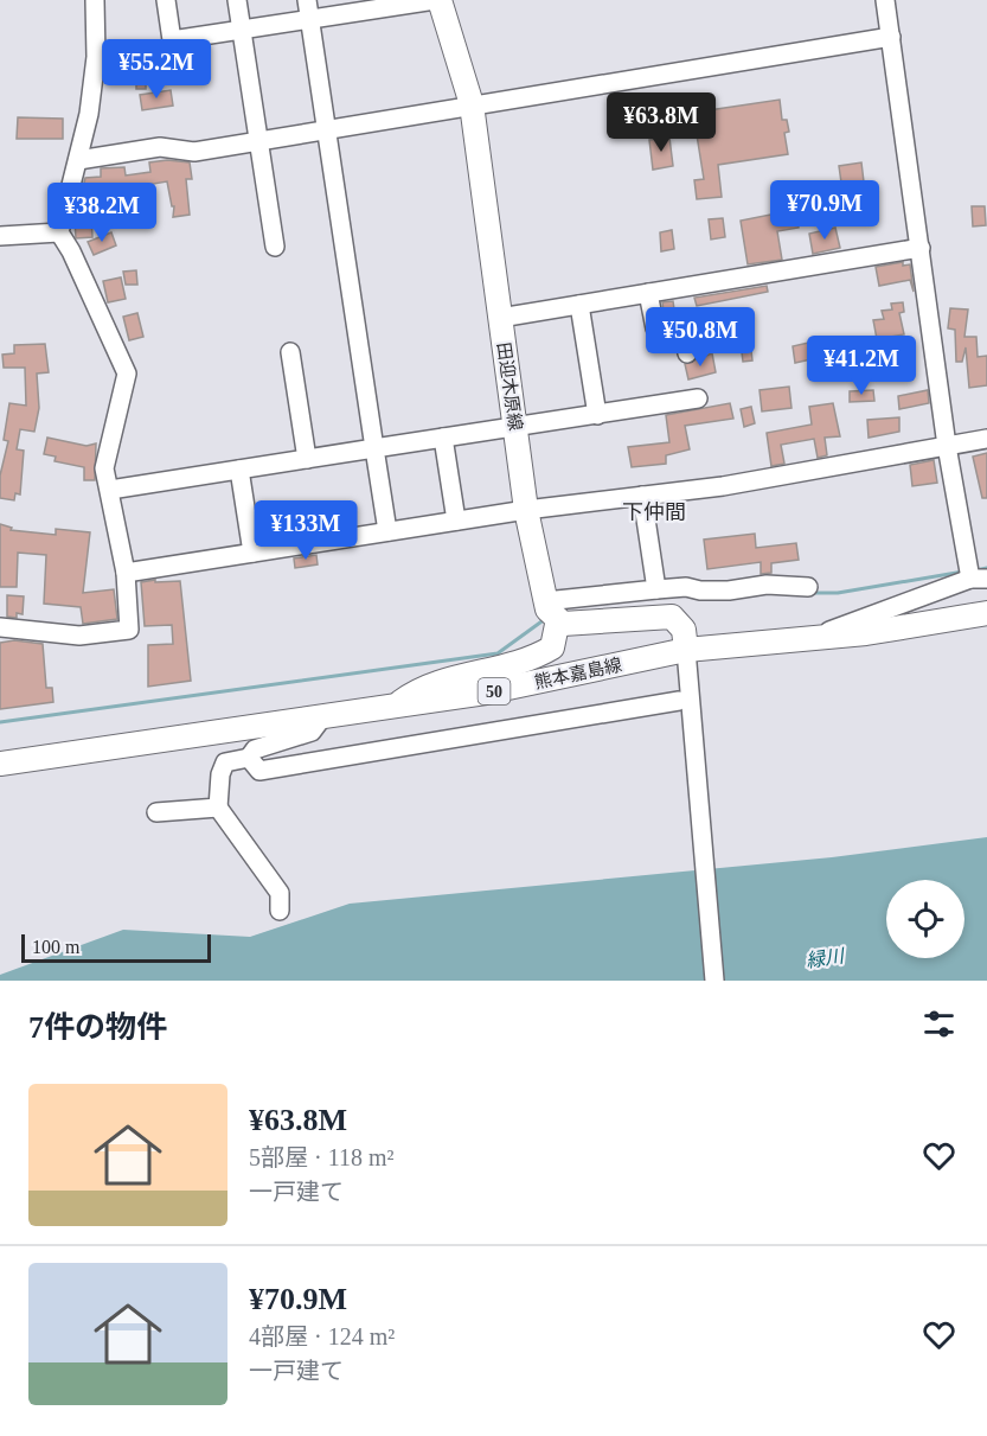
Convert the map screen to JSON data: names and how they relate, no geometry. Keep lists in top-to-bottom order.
{
  "streets": {
    "main road": ["田迎木原線", "熊本嘉島線", "50"]
  },
  "districts": ["下仲間"],
  "water": ["緑川"],
  "scale_bar": "100 m",
  "page": {
    "price": [
      "¥55.2M",
      "¥63.8M",
      "¥70.9M",
      "¥38.2M",
      "¥50.8M",
      "¥41.2M",
      "¥133M"
    ],
    "scale": "100 m",
    "heading": "7件の物件",
    "list": [
      {
        "name": "¥63.8M",
        "note": "5部屋 · 118 m² · 一戸建て"
      },
      {
        "name": "¥70.9M",
        "note": "4部屋 · 124 m² · 一戸建て"
      }
    ]
  }
}
